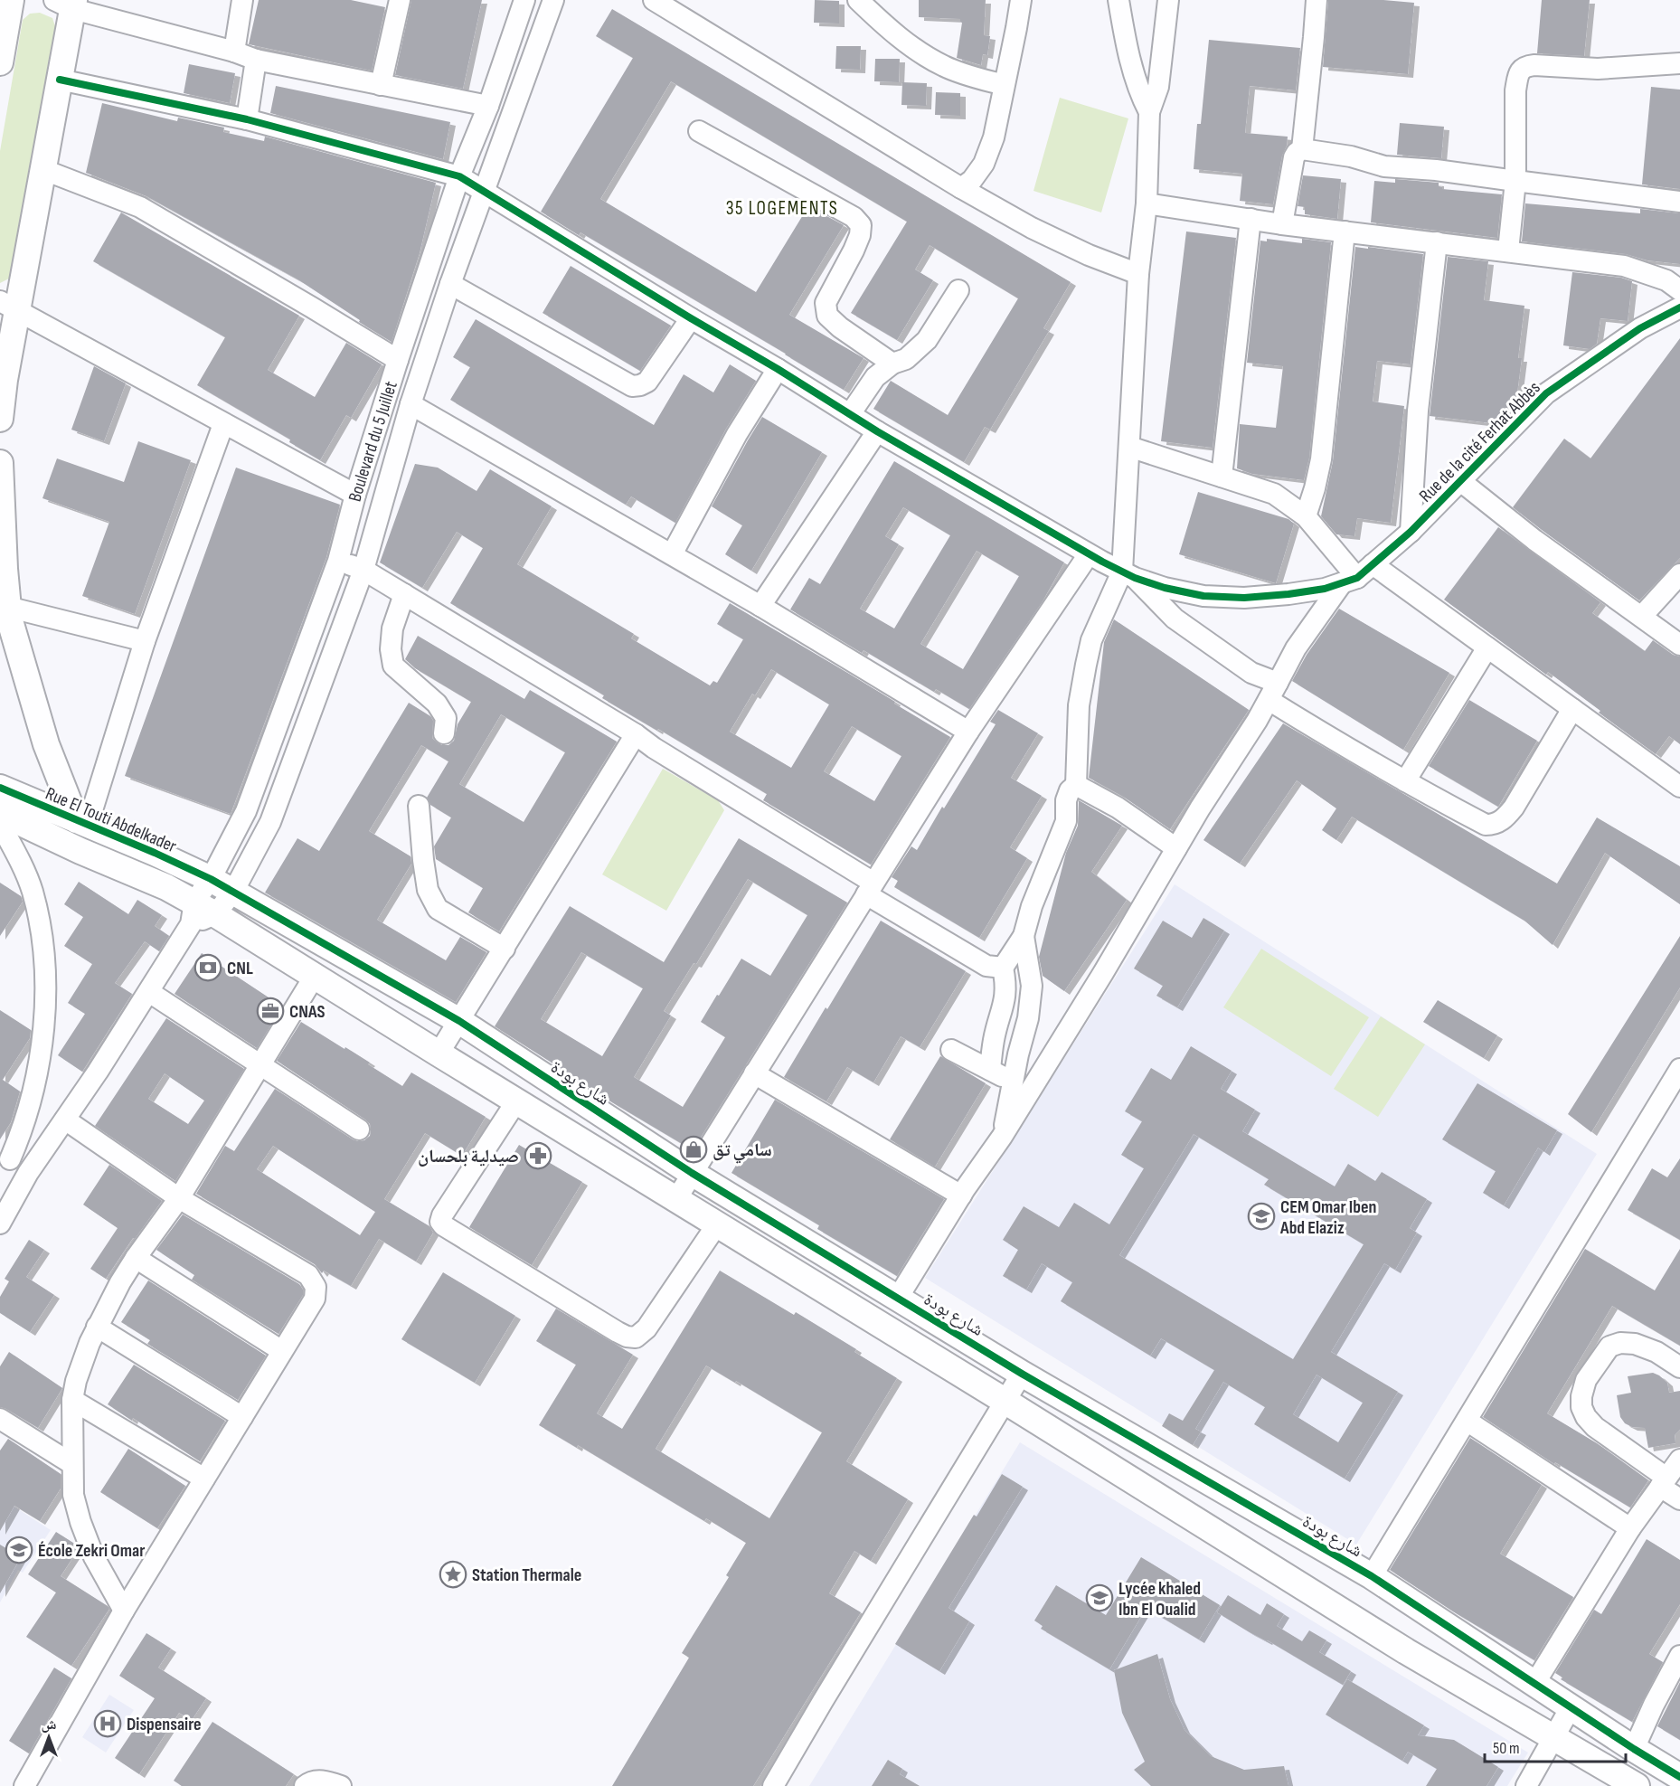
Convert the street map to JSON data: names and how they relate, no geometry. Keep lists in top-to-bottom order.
{
  "streets": {
    "street": [
      "Boulevard du 5 Juillet",
      "Rue de la cité Ferhat Abbès",
      "Rue El Touti Abdelkader",
      "شارع بودة"
    ]
  },
  "crossings": [
    ["Boulevard du 5 Juillet", "Rue El Touti Abdelkader"],
    ["Boulevard du 5 Juillet", "شارع بودة"],
    ["Rue El Touti Abdelkader", "شارع بودة"]
  ],
  "districts": ["35 LOGEMENTS"],
  "places": {
    "bank": ["CNL"],
    "office": ["CNAS"],
    "shop": ["سامي تق"],
    "pharmacy": ["صيدلية بلحسان"],
    "school or university": ["CEM Omar Iben Abd Elaziz", "École Zekri Omar", "Lycée khaled Ibn El Oualid"],
    "place": ["Station Thermale"],
    "hospital": ["Dispensaire"]
  },
  "scale_bar": "50 m",
  "north": "top"
}
